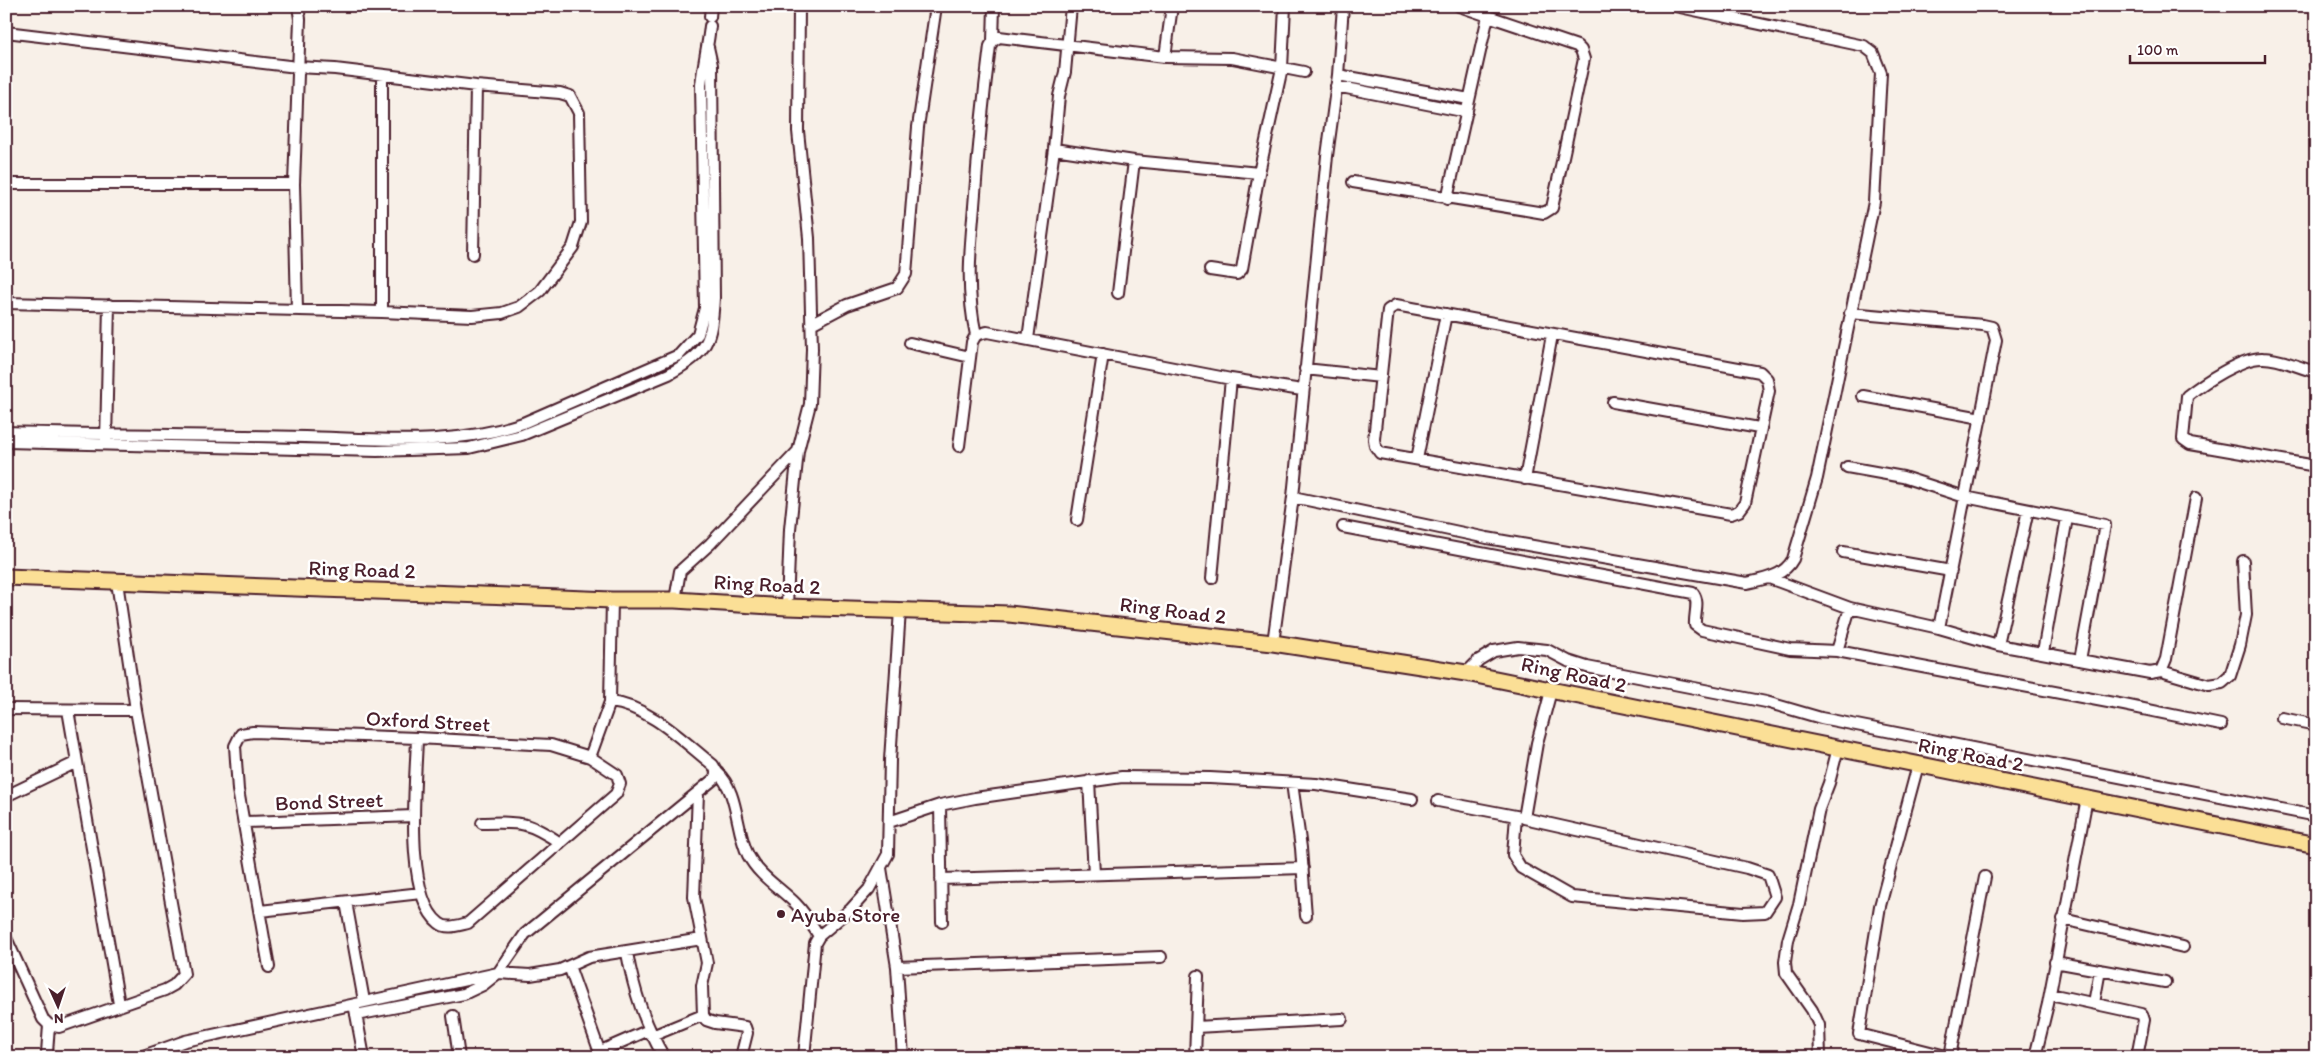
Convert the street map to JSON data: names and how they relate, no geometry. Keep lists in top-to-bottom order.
{
  "streets": {
    "main road": ["Ring Road 2"],
    "street": ["Oxford Street", "Bond Street"]
  },
  "crossings": [
    ["Oxford Street", "Bond Street"]
  ],
  "places": ["Ayuba Store"],
  "scale_bar": "100 m",
  "north": "bottom"
}
